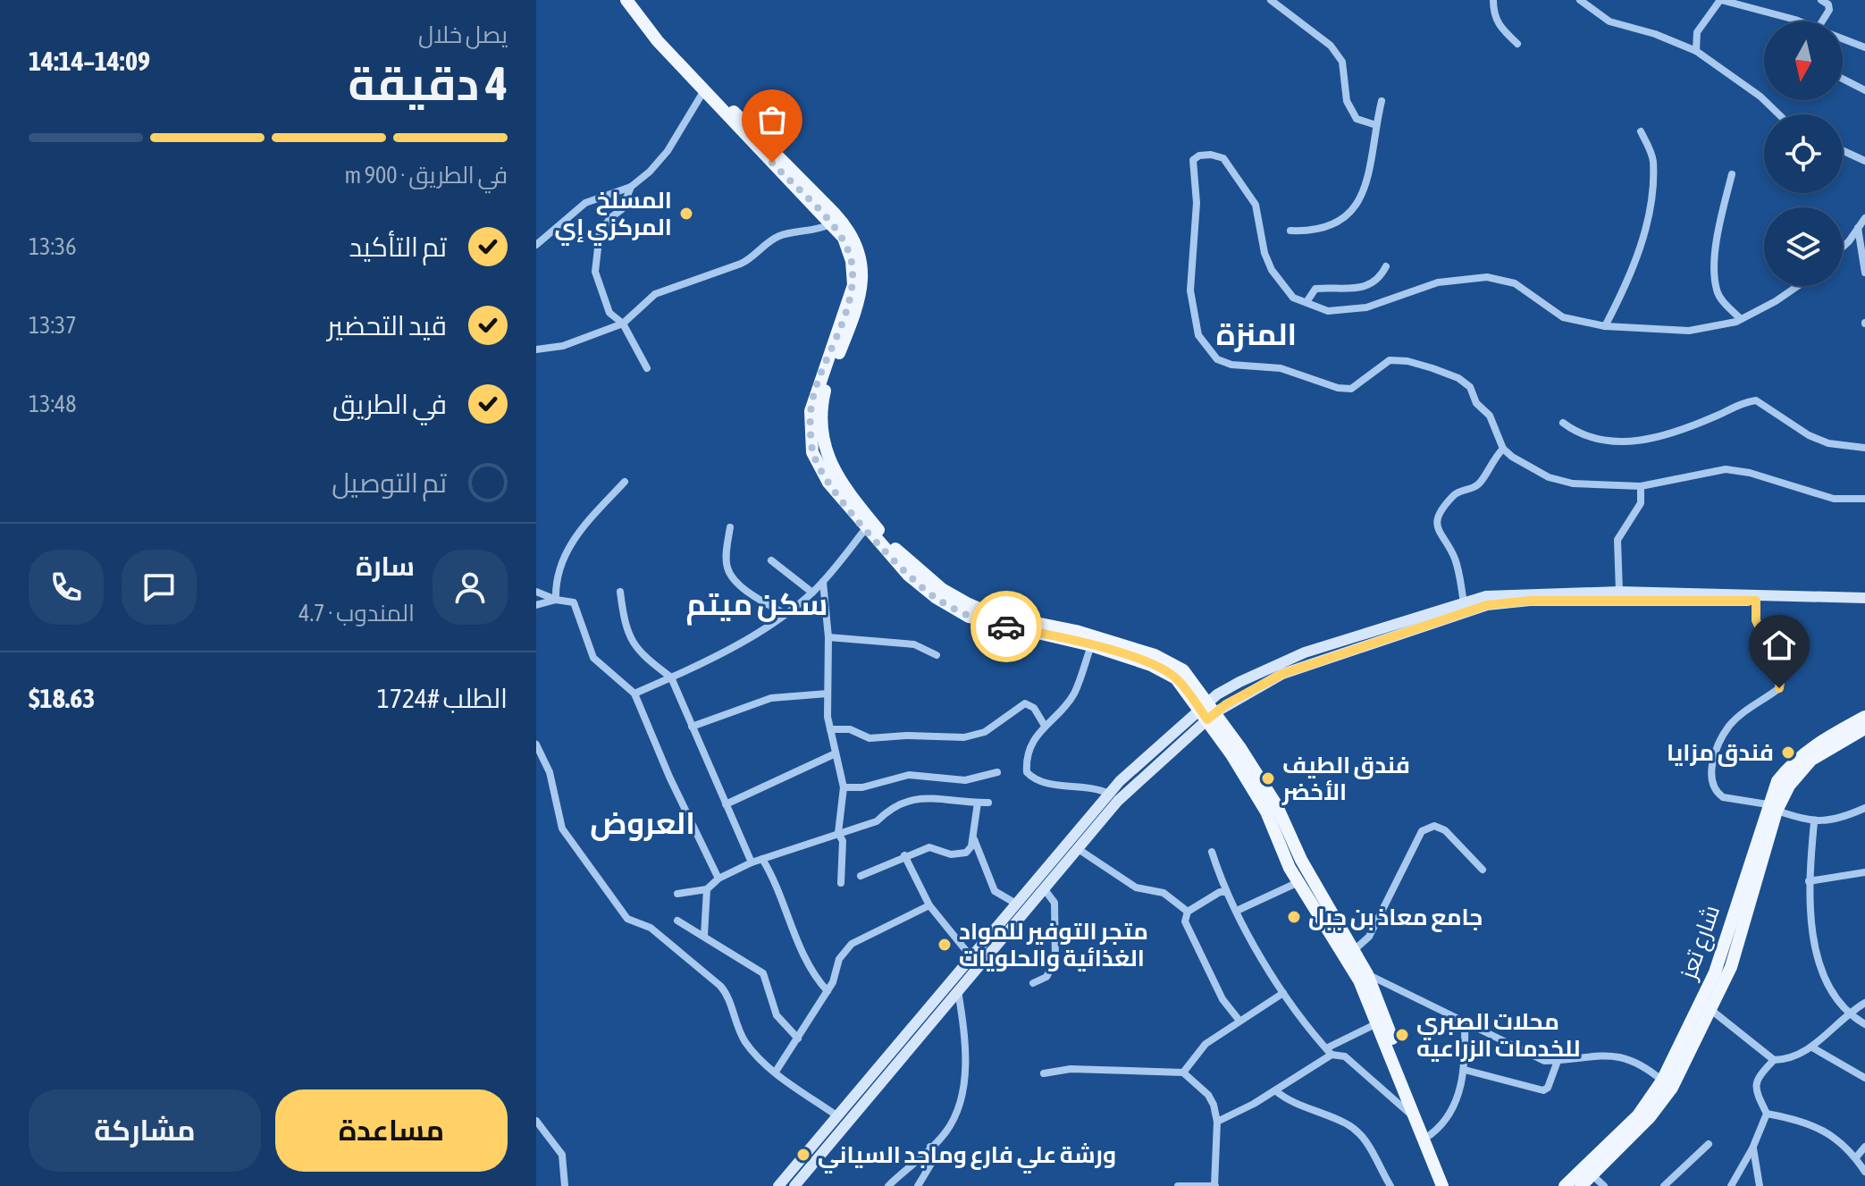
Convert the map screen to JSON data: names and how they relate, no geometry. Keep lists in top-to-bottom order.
{
  "streets": {
    "main road": ["شارع تعز"]
  },
  "districts": ["المنزة", "سكن ميتم", "العروض"],
  "places": [
    "المسلخ المركزي إي",
    "فندق مزايا",
    "فندق الطيف الأخضر",
    "جامع معاذ بن جبل",
    "متجر التوفير للمواد الغذائية والحلويات",
    "محلات الصبري للخدمات الزراعيه",
    "ورشة علي فارع وماجد السياني"
  ],
  "north": "bottom",
  "page": {
    "heading": ["4 دقيقة", "يصل خلال", "14:09–14:14"],
    "panel": [
      "سارة",
      "المندوب · 4.7",
      "الطلب #1724",
      "$18.63"
    ],
    "bar": "في الطريق · 900 m",
    "list": [
      ["تم التأكيد", "13:36"],
      ["قيد التحضير", "13:37"],
      ["في الطريق", "13:48"],
      "تم التوصيل"
    ],
    "buttons": ["مساعدة", "مشاركة"]
  }
}
